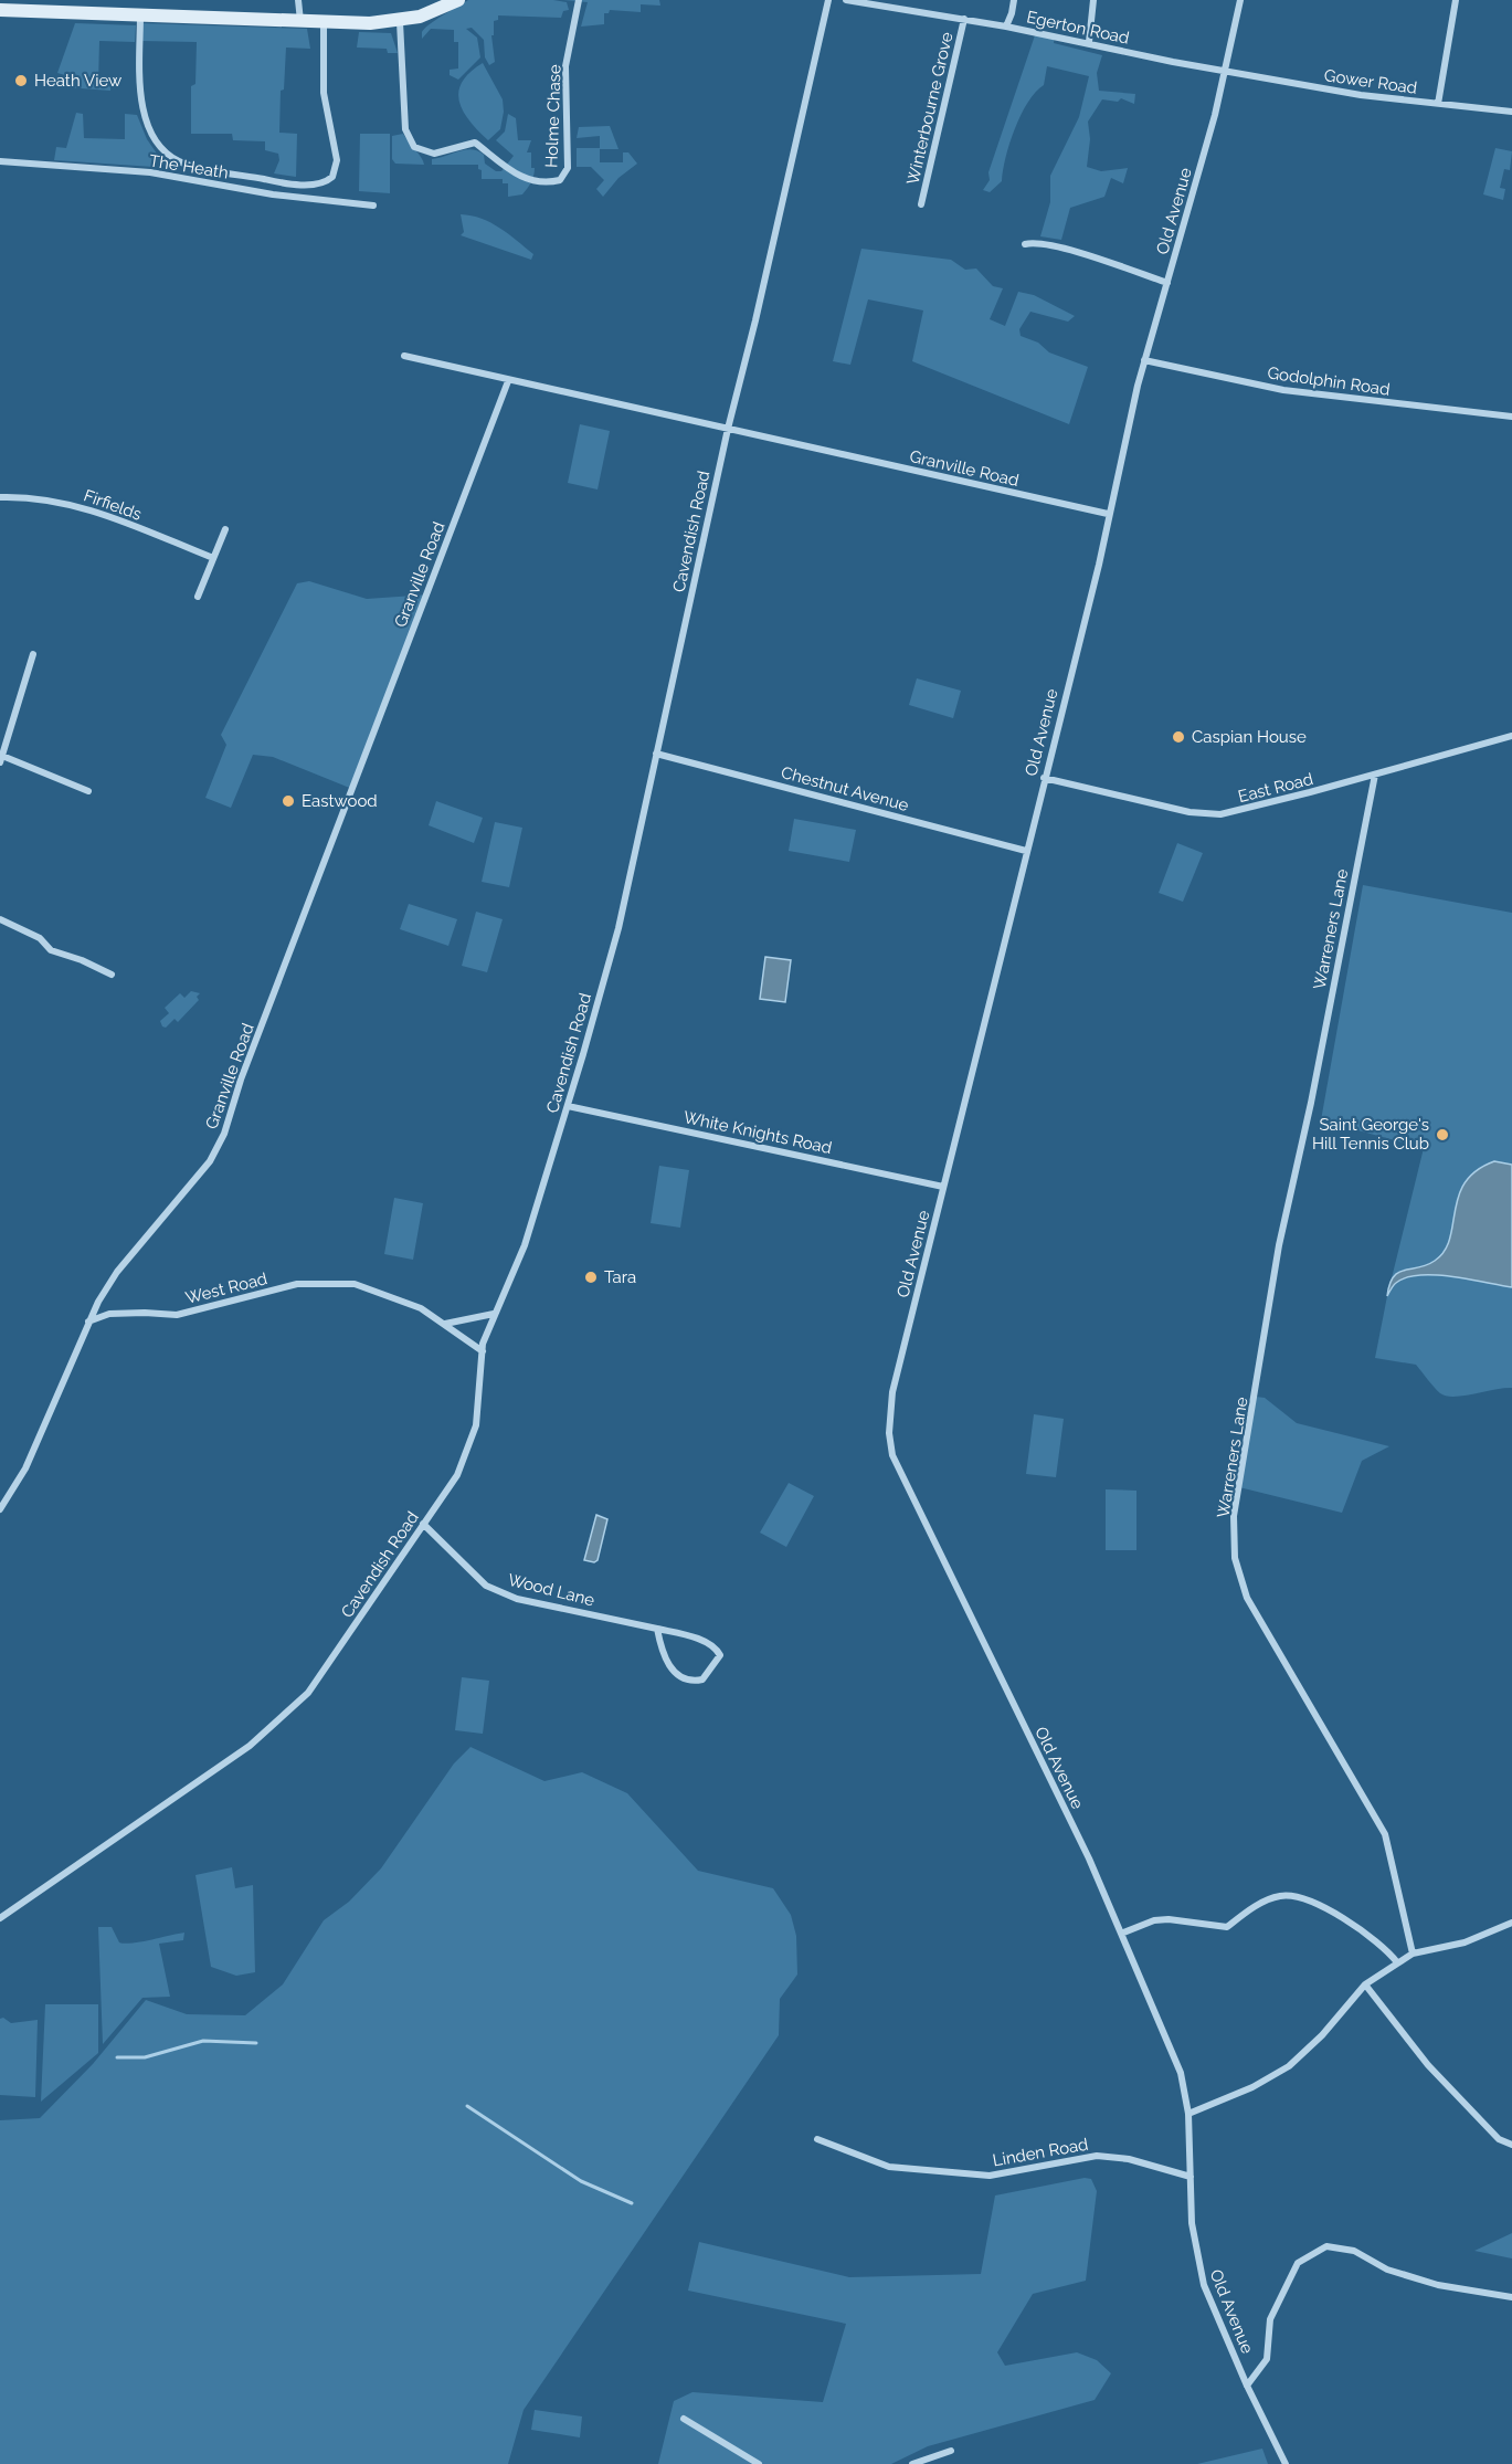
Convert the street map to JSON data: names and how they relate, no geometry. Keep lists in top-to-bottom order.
{
  "streets": {
    "street": [
      "Egerton Road",
      "Gower Road",
      "Winterbourne Grove",
      "Holme Chase",
      "The Heath",
      "Old Avenue",
      "Godolphin Road",
      "Granville Road",
      "Firfields",
      "Cavendish Road",
      "East Road",
      "Chestnut Avenue",
      "Warreners Lane",
      "White Knights Road",
      "West Road",
      "Wood Lane",
      "Linden Road"
    ]
  },
  "crossings": [
    ["Egerton Road", "Gower Road"],
    ["Egerton Road", "Winterbourne Grove"],
    ["Egerton Road", "Old Avenue"],
    ["Gower Road", "Old Avenue"],
    ["Old Avenue", "Godolphin Road"],
    ["Old Avenue", "Granville Road"],
    ["Old Avenue", "East Road"],
    ["Old Avenue", "Chestnut Avenue"],
    ["Old Avenue", "White Knights Road"],
    ["Old Avenue", "Linden Road"],
    ["Granville Road", "Cavendish Road"],
    ["Granville Road", "West Road"],
    ["Cavendish Road", "Chestnut Avenue"],
    ["Cavendish Road", "White Knights Road"],
    ["Cavendish Road", "West Road"],
    ["Cavendish Road", "Wood Lane"],
    ["East Road", "Warreners Lane"]
  ],
  "places": [
    "Heath View",
    "Caspian House",
    "Eastwood",
    "Saint George's Hill Tennis Club",
    "Tara"
  ]
}
